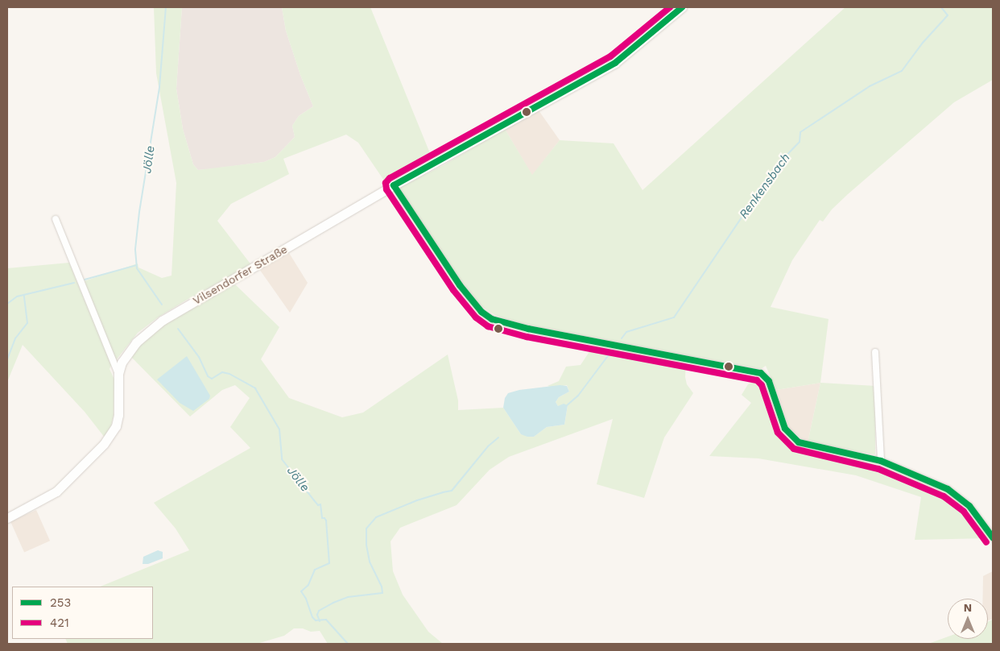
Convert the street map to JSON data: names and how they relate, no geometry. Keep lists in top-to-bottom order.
{
  "streets": {
    "street": ["Vilsendorfer Straße"]
  },
  "water": ["Jölle", "Renkensbach"],
  "lines": ["transit line 253", "transit line 421"],
  "legend": ["253", "421"],
  "north": "top"
}
